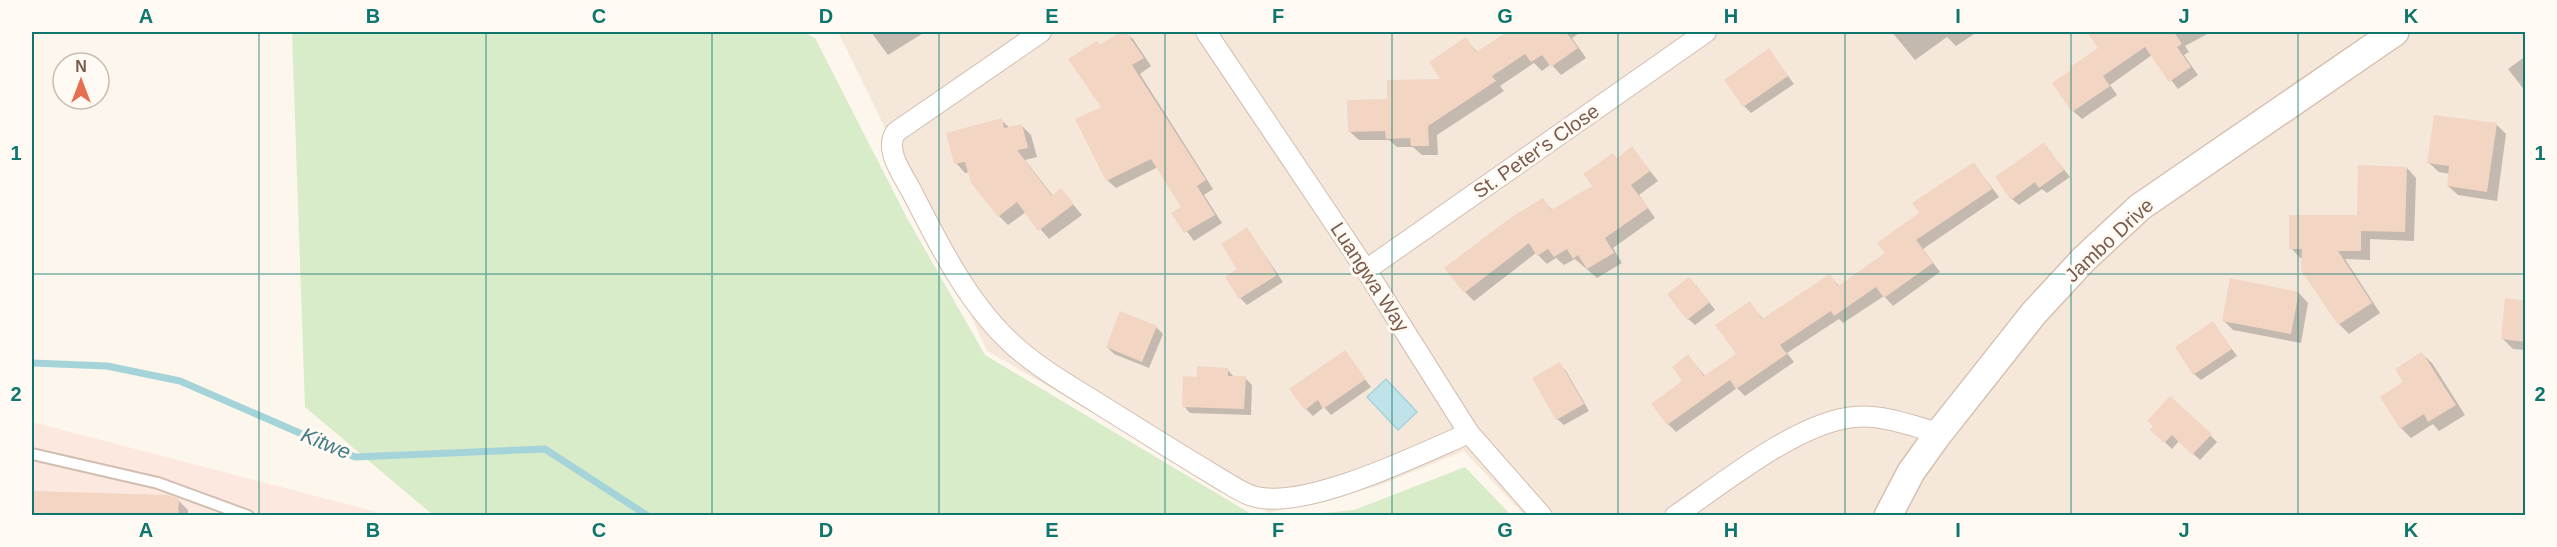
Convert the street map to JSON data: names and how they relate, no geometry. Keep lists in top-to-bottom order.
{
  "streets": {
    "main road": ["Jambo Drive"],
    "street": ["St. Peter's Close", "Luangwa Way"]
  },
  "crossings": [
    ["St. Peter's Close", "Luangwa Way"]
  ],
  "water": ["Kitwe"],
  "north": "top",
  "grid": {
    "columns": [
      "A",
      "B",
      "C",
      "D",
      "E",
      "F",
      "G",
      "H",
      "I",
      "J",
      "K"
    ],
    "rows": ["1", "2"]
  }
}
